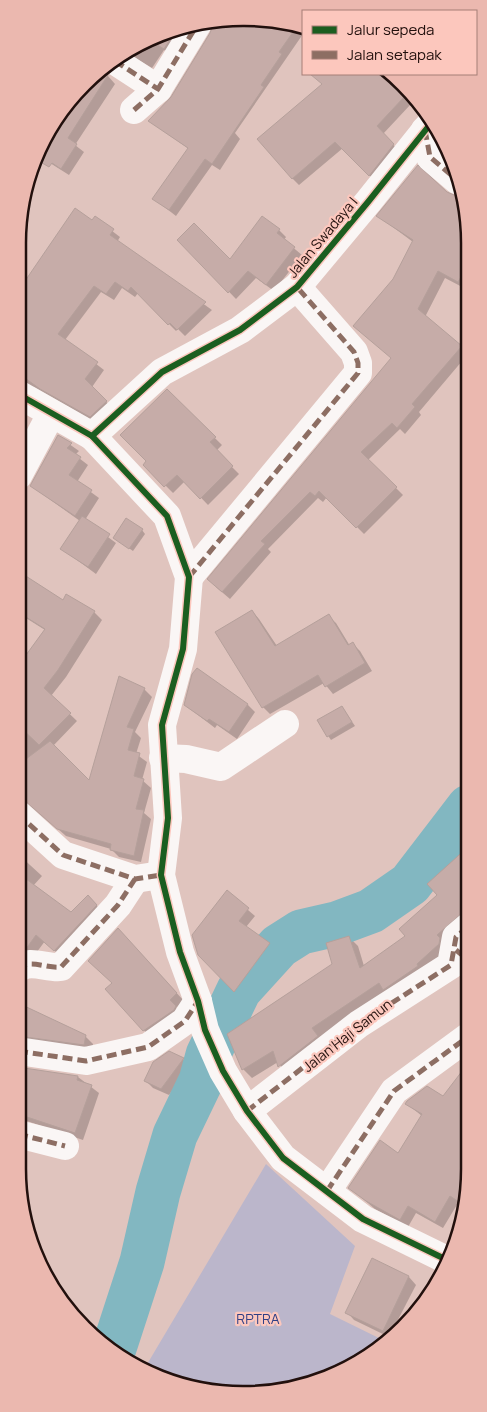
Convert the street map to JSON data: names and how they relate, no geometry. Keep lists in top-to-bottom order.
{
  "streets": {
    "street": ["Jalan Swadaya I", "Jalan Haji Samun"]
  },
  "parks": ["RPTRA"],
  "legend": ["Jalur sepeda", "Jalan setapak"]
}
